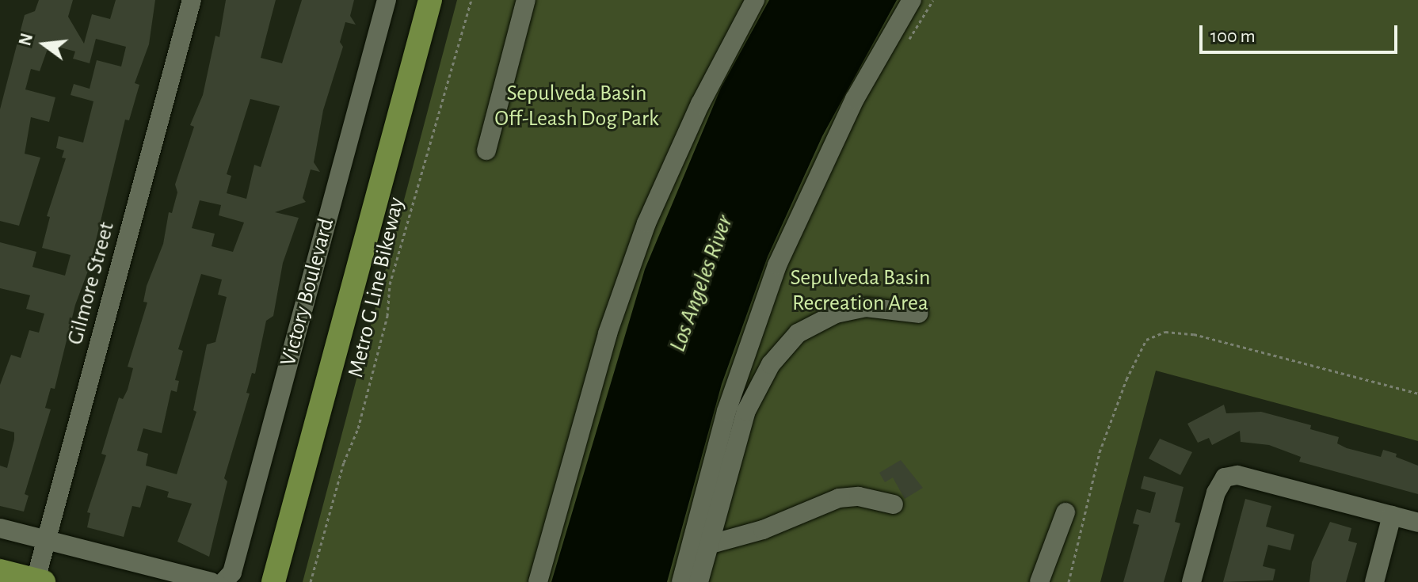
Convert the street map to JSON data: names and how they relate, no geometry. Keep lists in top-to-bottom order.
{
  "streets": {
    "main road": ["Victory Boulevard"],
    "street": ["Gilmore Street"],
    "path": ["Metro G Line Bikeway"]
  },
  "water": ["Los Angeles River"],
  "parks": ["Sepulveda Basin Off-Leash Dog Park", "Sepulveda Basin Recreation Area"],
  "scale_bar": "100 m",
  "north": "left"
}
